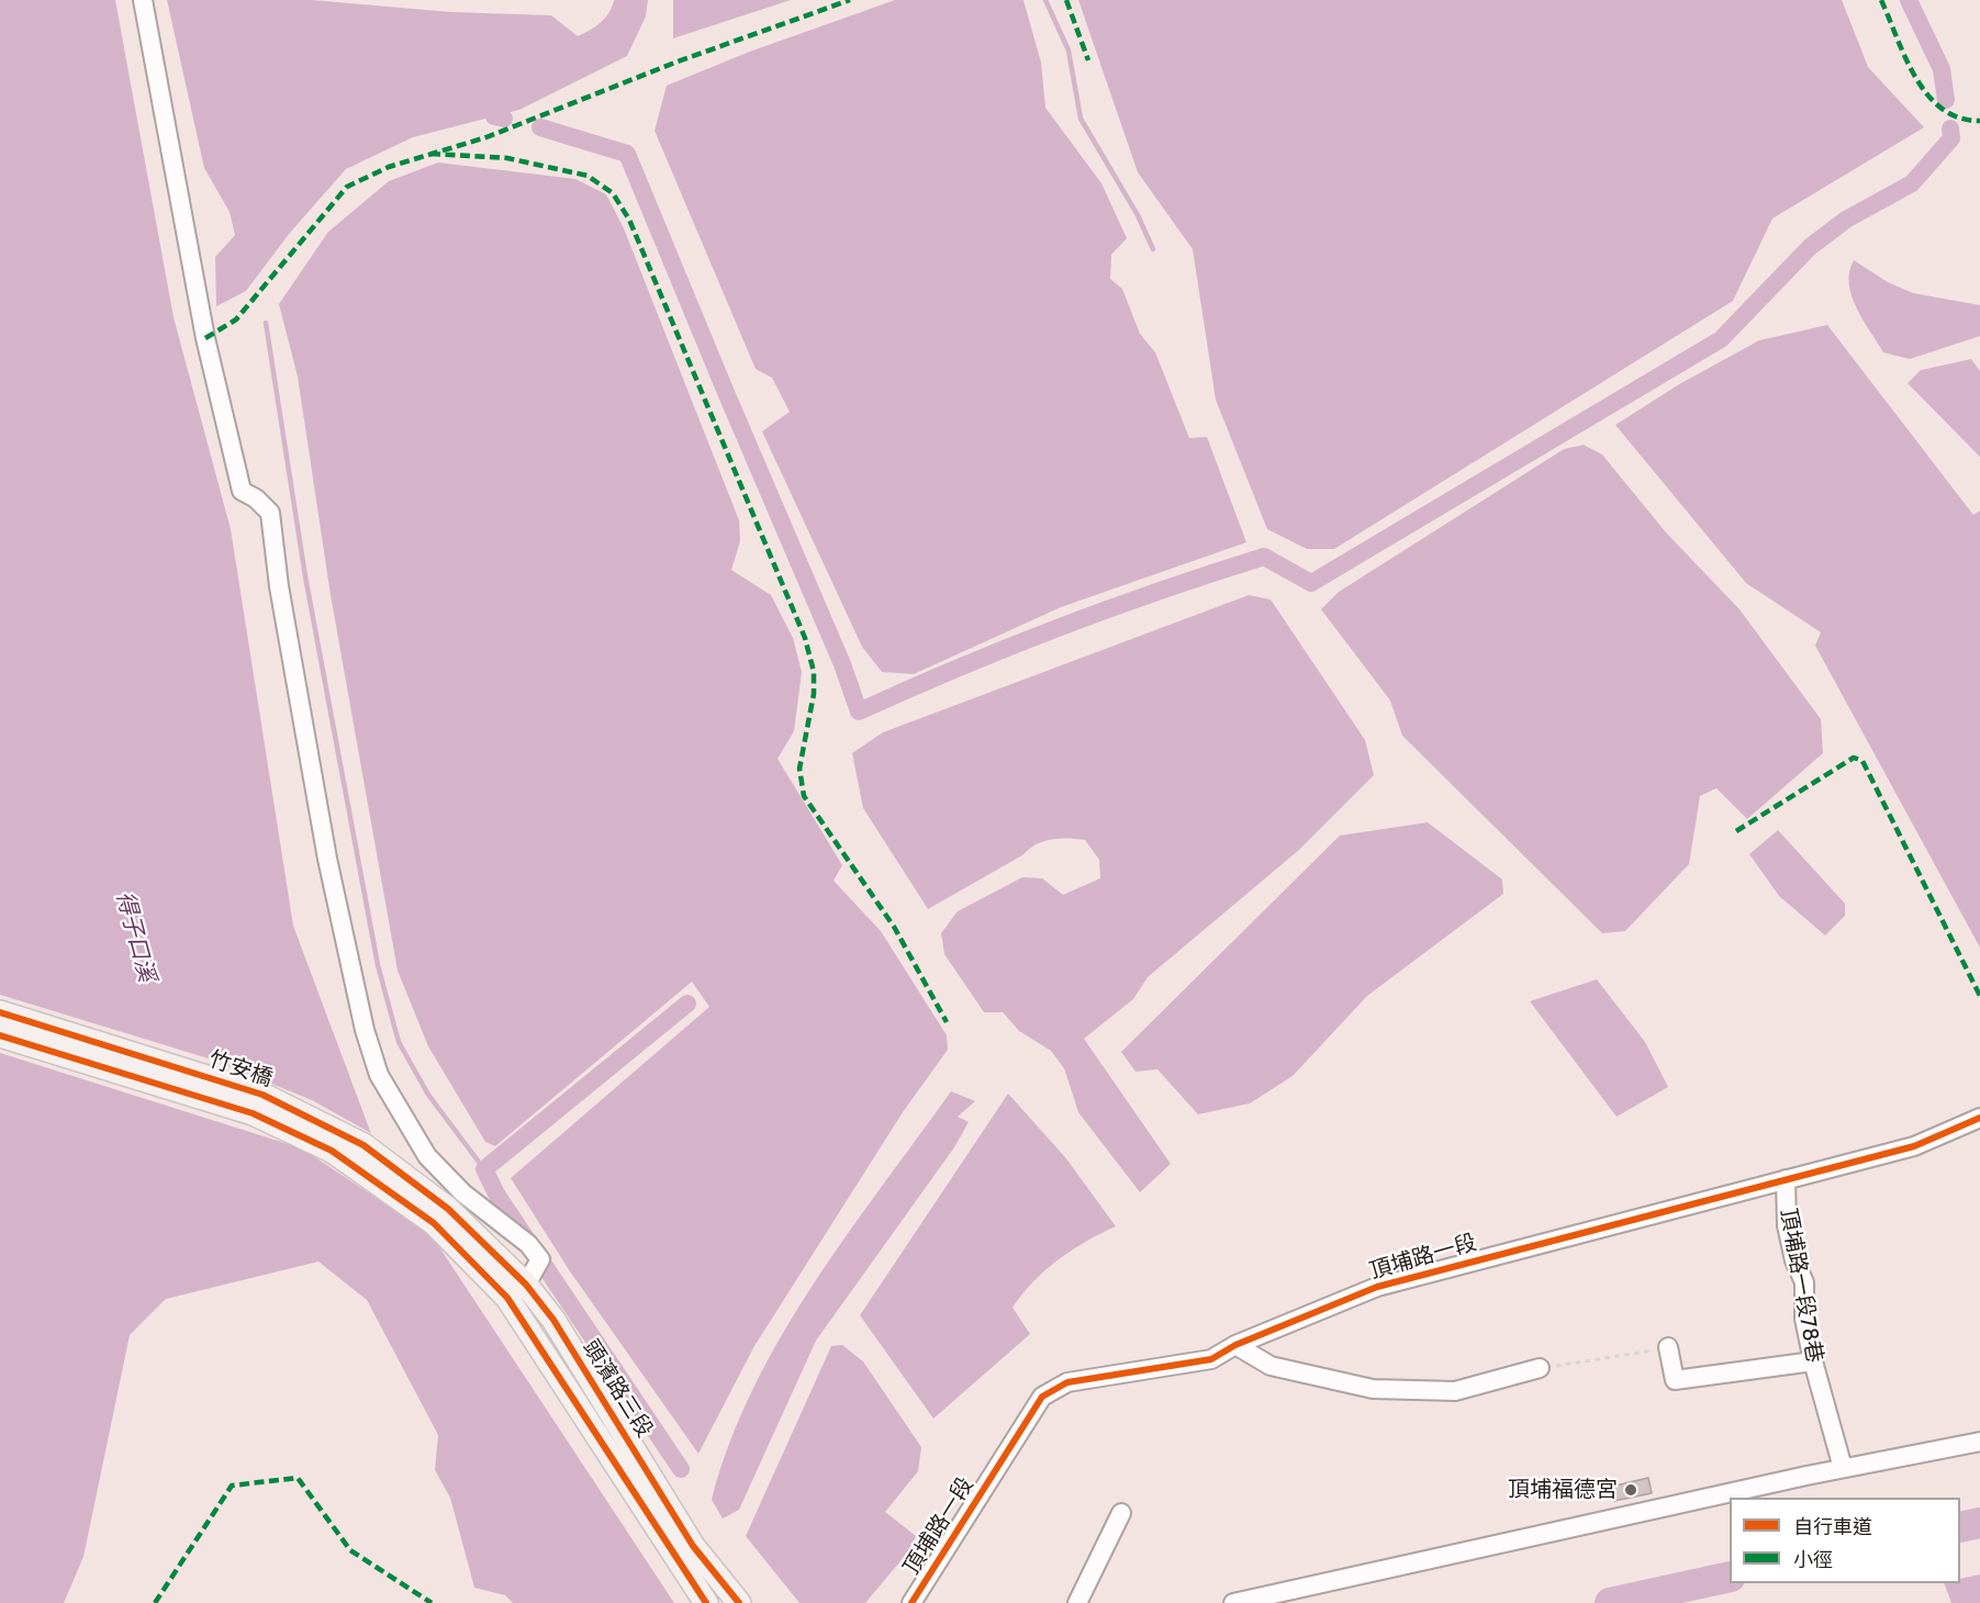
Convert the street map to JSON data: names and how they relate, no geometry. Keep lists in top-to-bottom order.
{
  "streets": {
    "main road": ["竹安橋", "頭濱路三段"],
    "street": ["頂埔路一段", "頂埔路一段78巷"]
  },
  "crossings": [
    ["竹安橋", "頭濱路三段"],
    ["頂埔路一段", "頂埔路一段78巷"]
  ],
  "water": ["得子口溪"],
  "places": ["頂埔福德宮"],
  "legend": ["自行車道", "小徑"]
}
